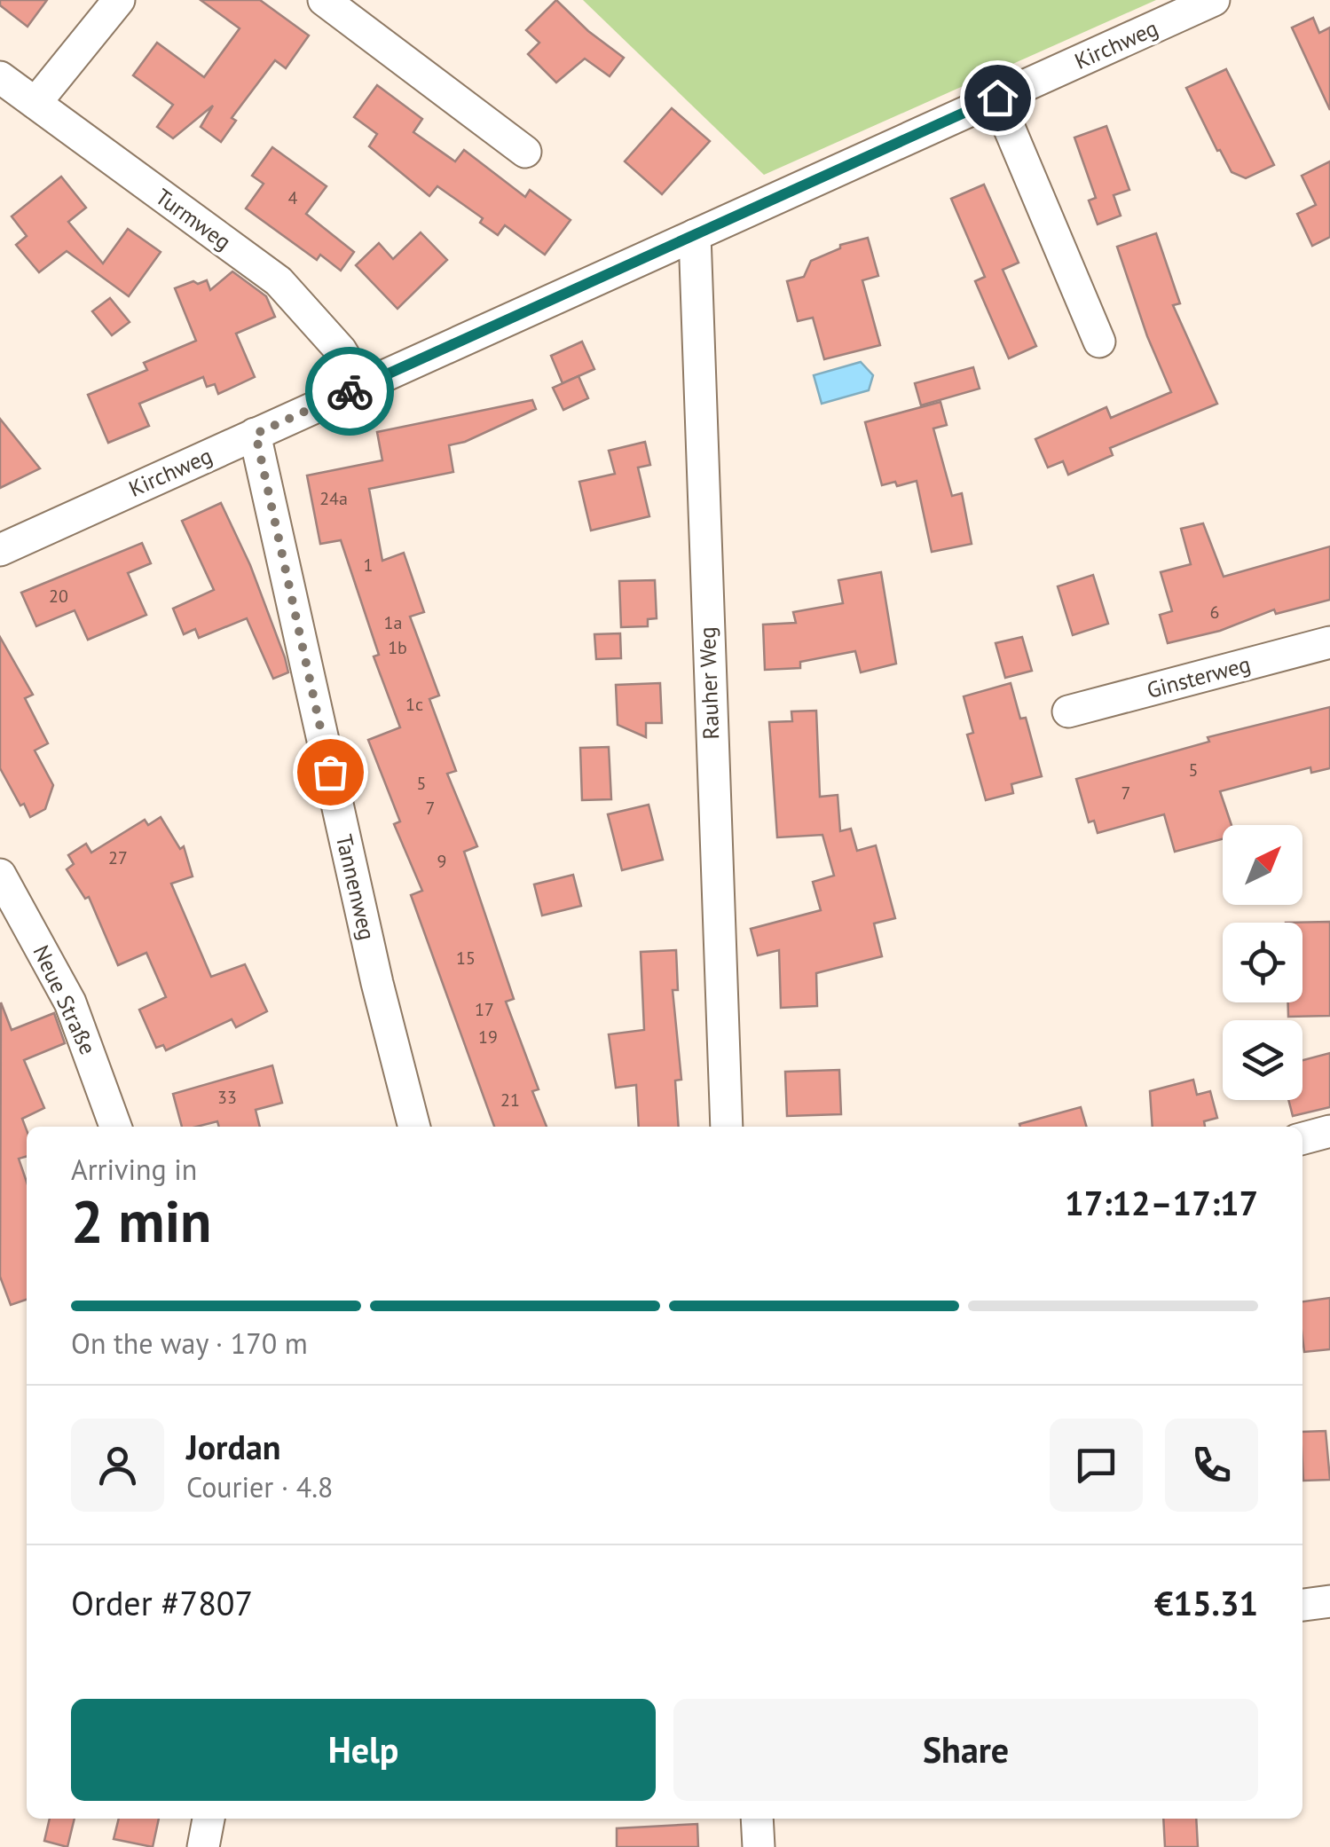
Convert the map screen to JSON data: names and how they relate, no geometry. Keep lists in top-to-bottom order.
{
  "streets": {
    "street": [
      "Kirchweg",
      "Turmweg",
      "Ginsterweg",
      "Rauher Weg",
      "Tannenweg",
      "Neue Straße"
    ]
  },
  "crossings": [
    ["Kirchweg", "Turmweg"],
    ["Kirchweg", "Rauher Weg"],
    ["Kirchweg", "Tannenweg"]
  ],
  "house_numbers": [
    "4",
    "24a",
    "1",
    "20",
    "6",
    "1a",
    "1b",
    "1c",
    "5",
    "5",
    "7",
    "7",
    "27",
    "9",
    "15",
    "17",
    "19",
    "33",
    "21"
  ],
  "north": "top right",
  "page": {
    "heading": ["2 min", "Arriving in", "17:12–17:17"],
    "panel": [
      "Jordan",
      "Courier · 4.8",
      "Order #7807",
      "€15.31"
    ],
    "bar": "On the way · 170 m",
    "buttons": ["Help", "Share"]
  }
}
